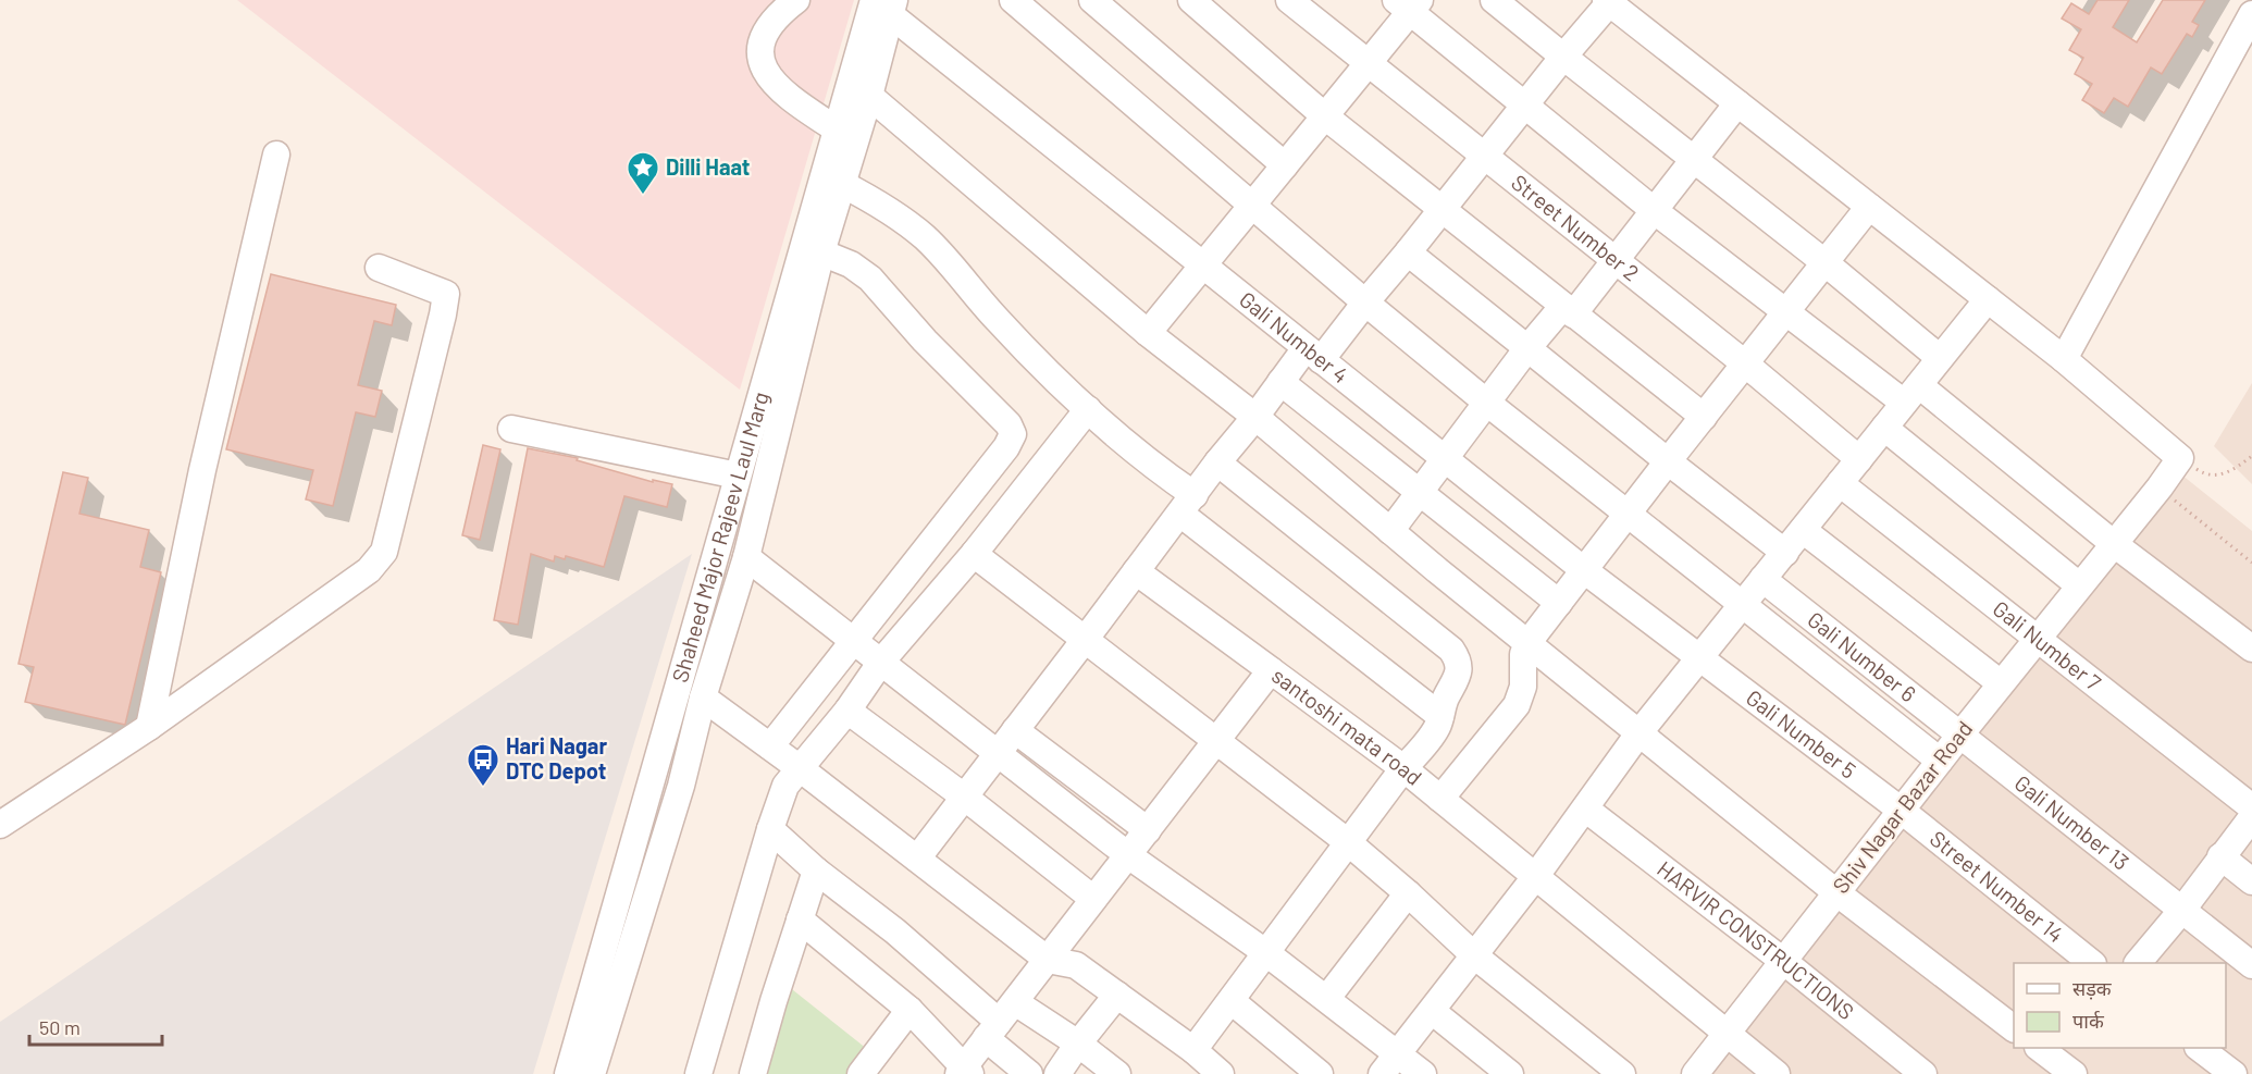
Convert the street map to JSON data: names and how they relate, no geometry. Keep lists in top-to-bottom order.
{
  "streets": {
    "street": [
      "Street Number 2",
      "Gali Number 4",
      "Shaheed Major Rajeev Laul Marg",
      "Gali Number 7",
      "Gali Number 6",
      "santoshi mata road",
      "Gali Number 5",
      "Shiv Nagar Bazar Road",
      "Gali Number 13",
      "Street Number 14",
      "HARVIR CONSTRUCTIONS"
    ]
  },
  "crossings": [
    ["Gali Number 4", "Shaheed Major Rajeev Laul Marg"],
    ["Gali Number 4", "Gali Number 5"],
    ["Gali Number 7", "Shiv Nagar Bazar Road"],
    ["Gali Number 6", "Shiv Nagar Bazar Road"],
    ["Gali Number 6", "Gali Number 13"],
    ["santoshi mata road", "Shiv Nagar Bazar Road"],
    ["Gali Number 5", "Shiv Nagar Bazar Road"],
    ["Gali Number 5", "Street Number 14"],
    ["Shiv Nagar Bazar Road", "Gali Number 13"],
    ["Shiv Nagar Bazar Road", "Street Number 14"],
    ["Shiv Nagar Bazar Road", "HARVIR CONSTRUCTIONS"]
  ],
  "places": {
    "place": ["Dilli Haat"],
    "bus stop": ["Hari Nagar DTC Depot"]
  },
  "legend": ["सड़क", "पार्क"],
  "scale_bar": "50 m"
}
